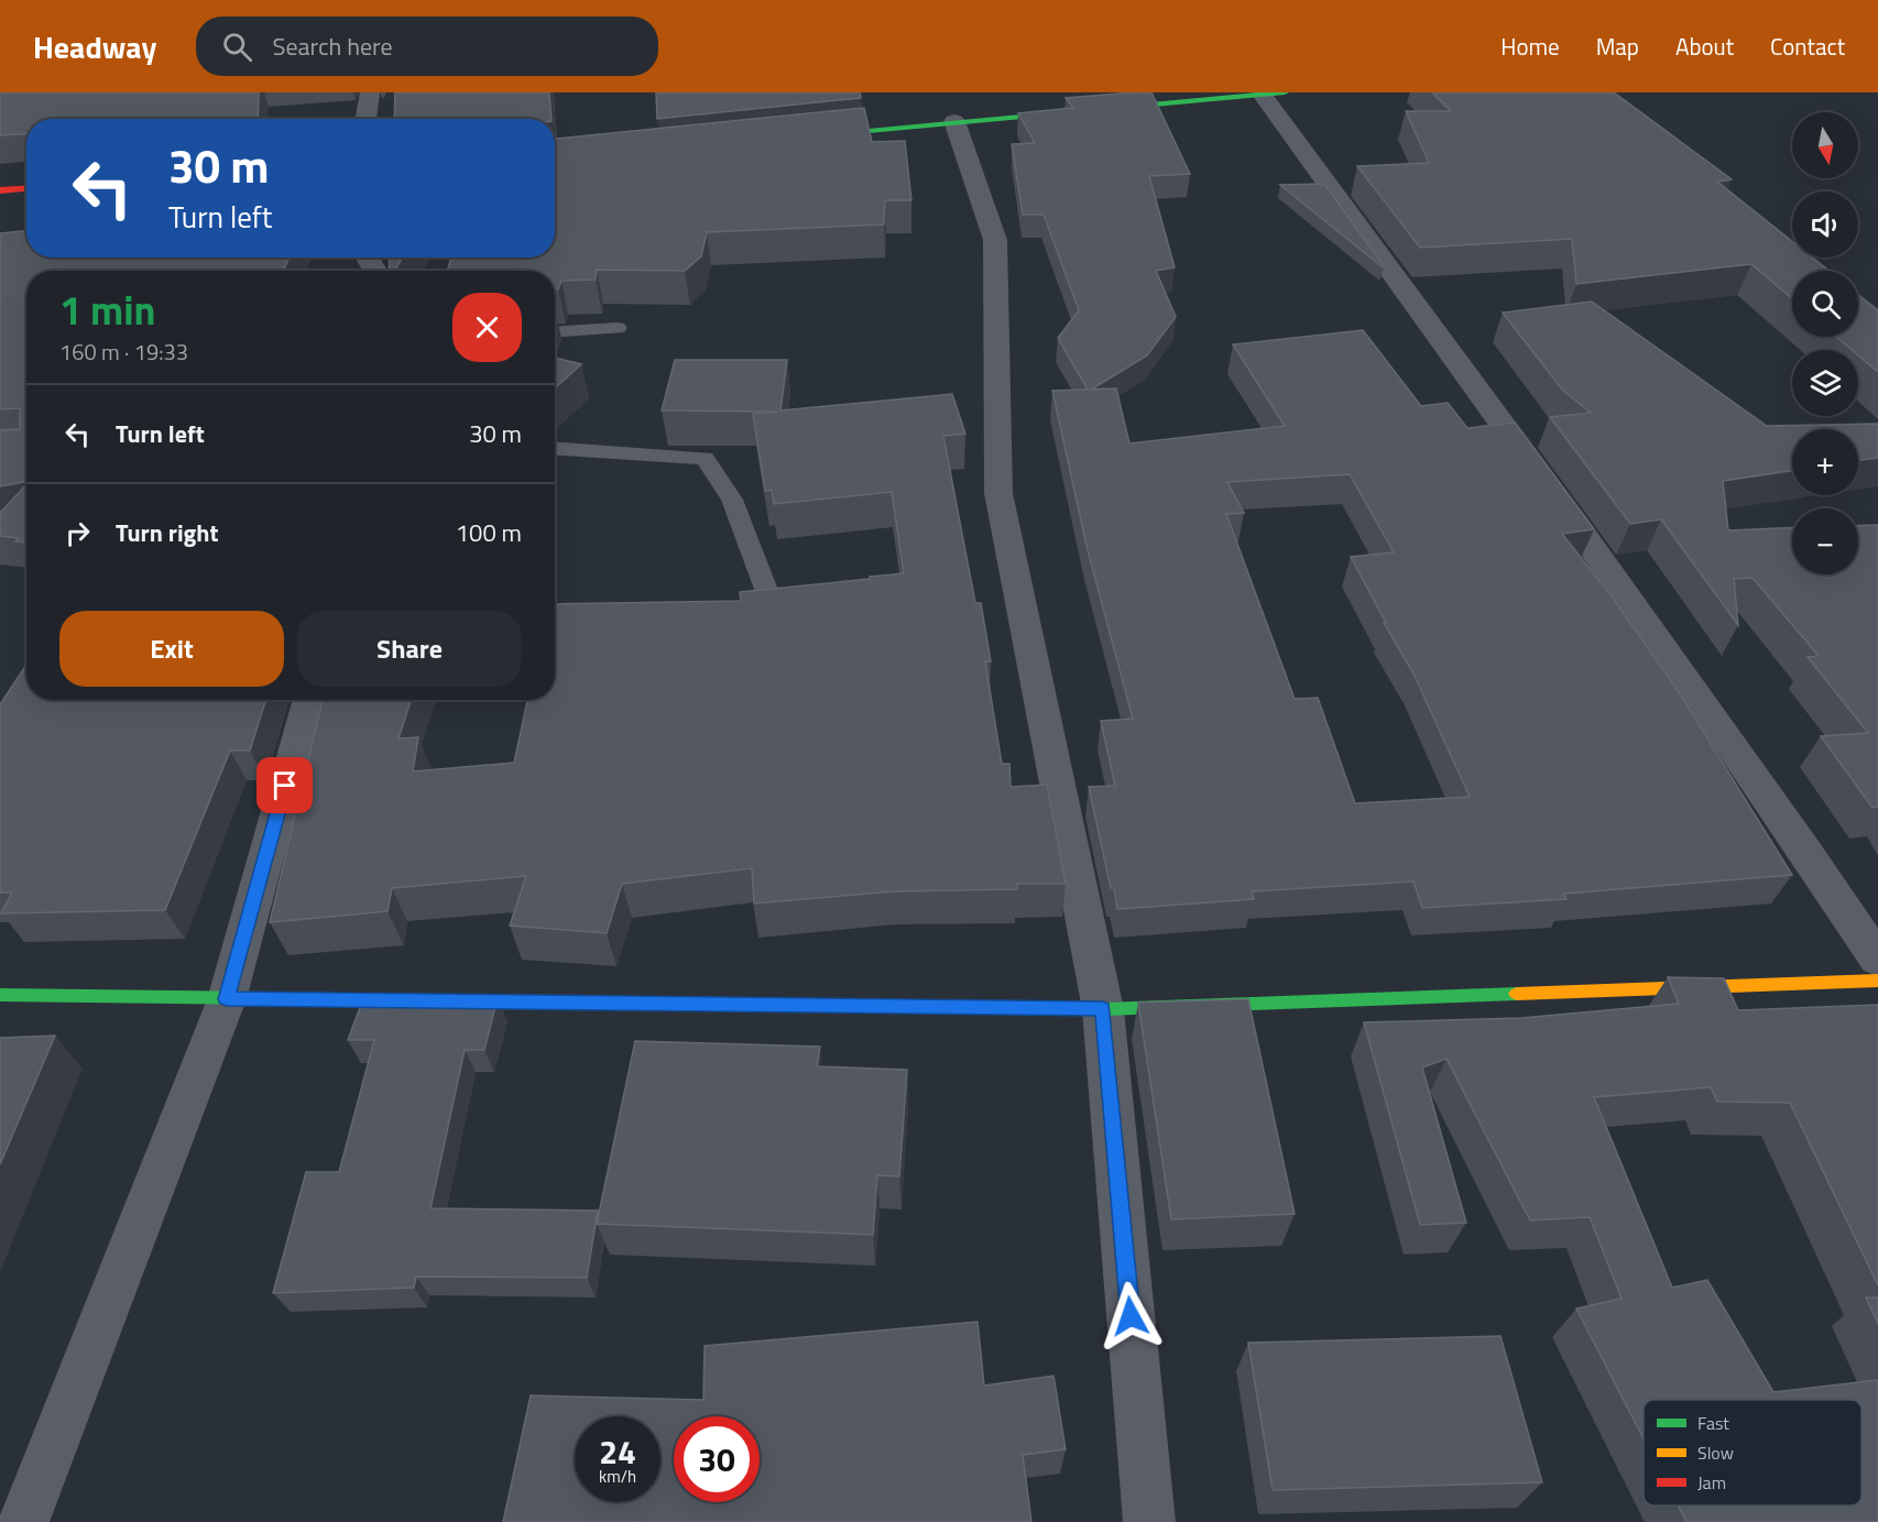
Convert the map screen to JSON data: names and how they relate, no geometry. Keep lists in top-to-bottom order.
{
  "legend": ["Fast", "Slow", "Jam"],
  "north": "bottom",
  "page": {
    "header": "Headway",
    "search": "Search here",
    "nav": [
      "Home",
      "Map",
      "About",
      "Contact"
    ],
    "map_buttons": ["+", "−"],
    "turn": ["30 m", "Turn left"],
    "heading": ["1 min", "160 m · 19:33"],
    "list": [
      {
        "name": "Turn left",
        "value": "30 m"
      },
      {
        "name": "Turn right",
        "value": "100 m"
      }
    ],
    "buttons": ["Exit", "Share"],
    "speed": "24 km/h",
    "limit": "30"
  }
}
